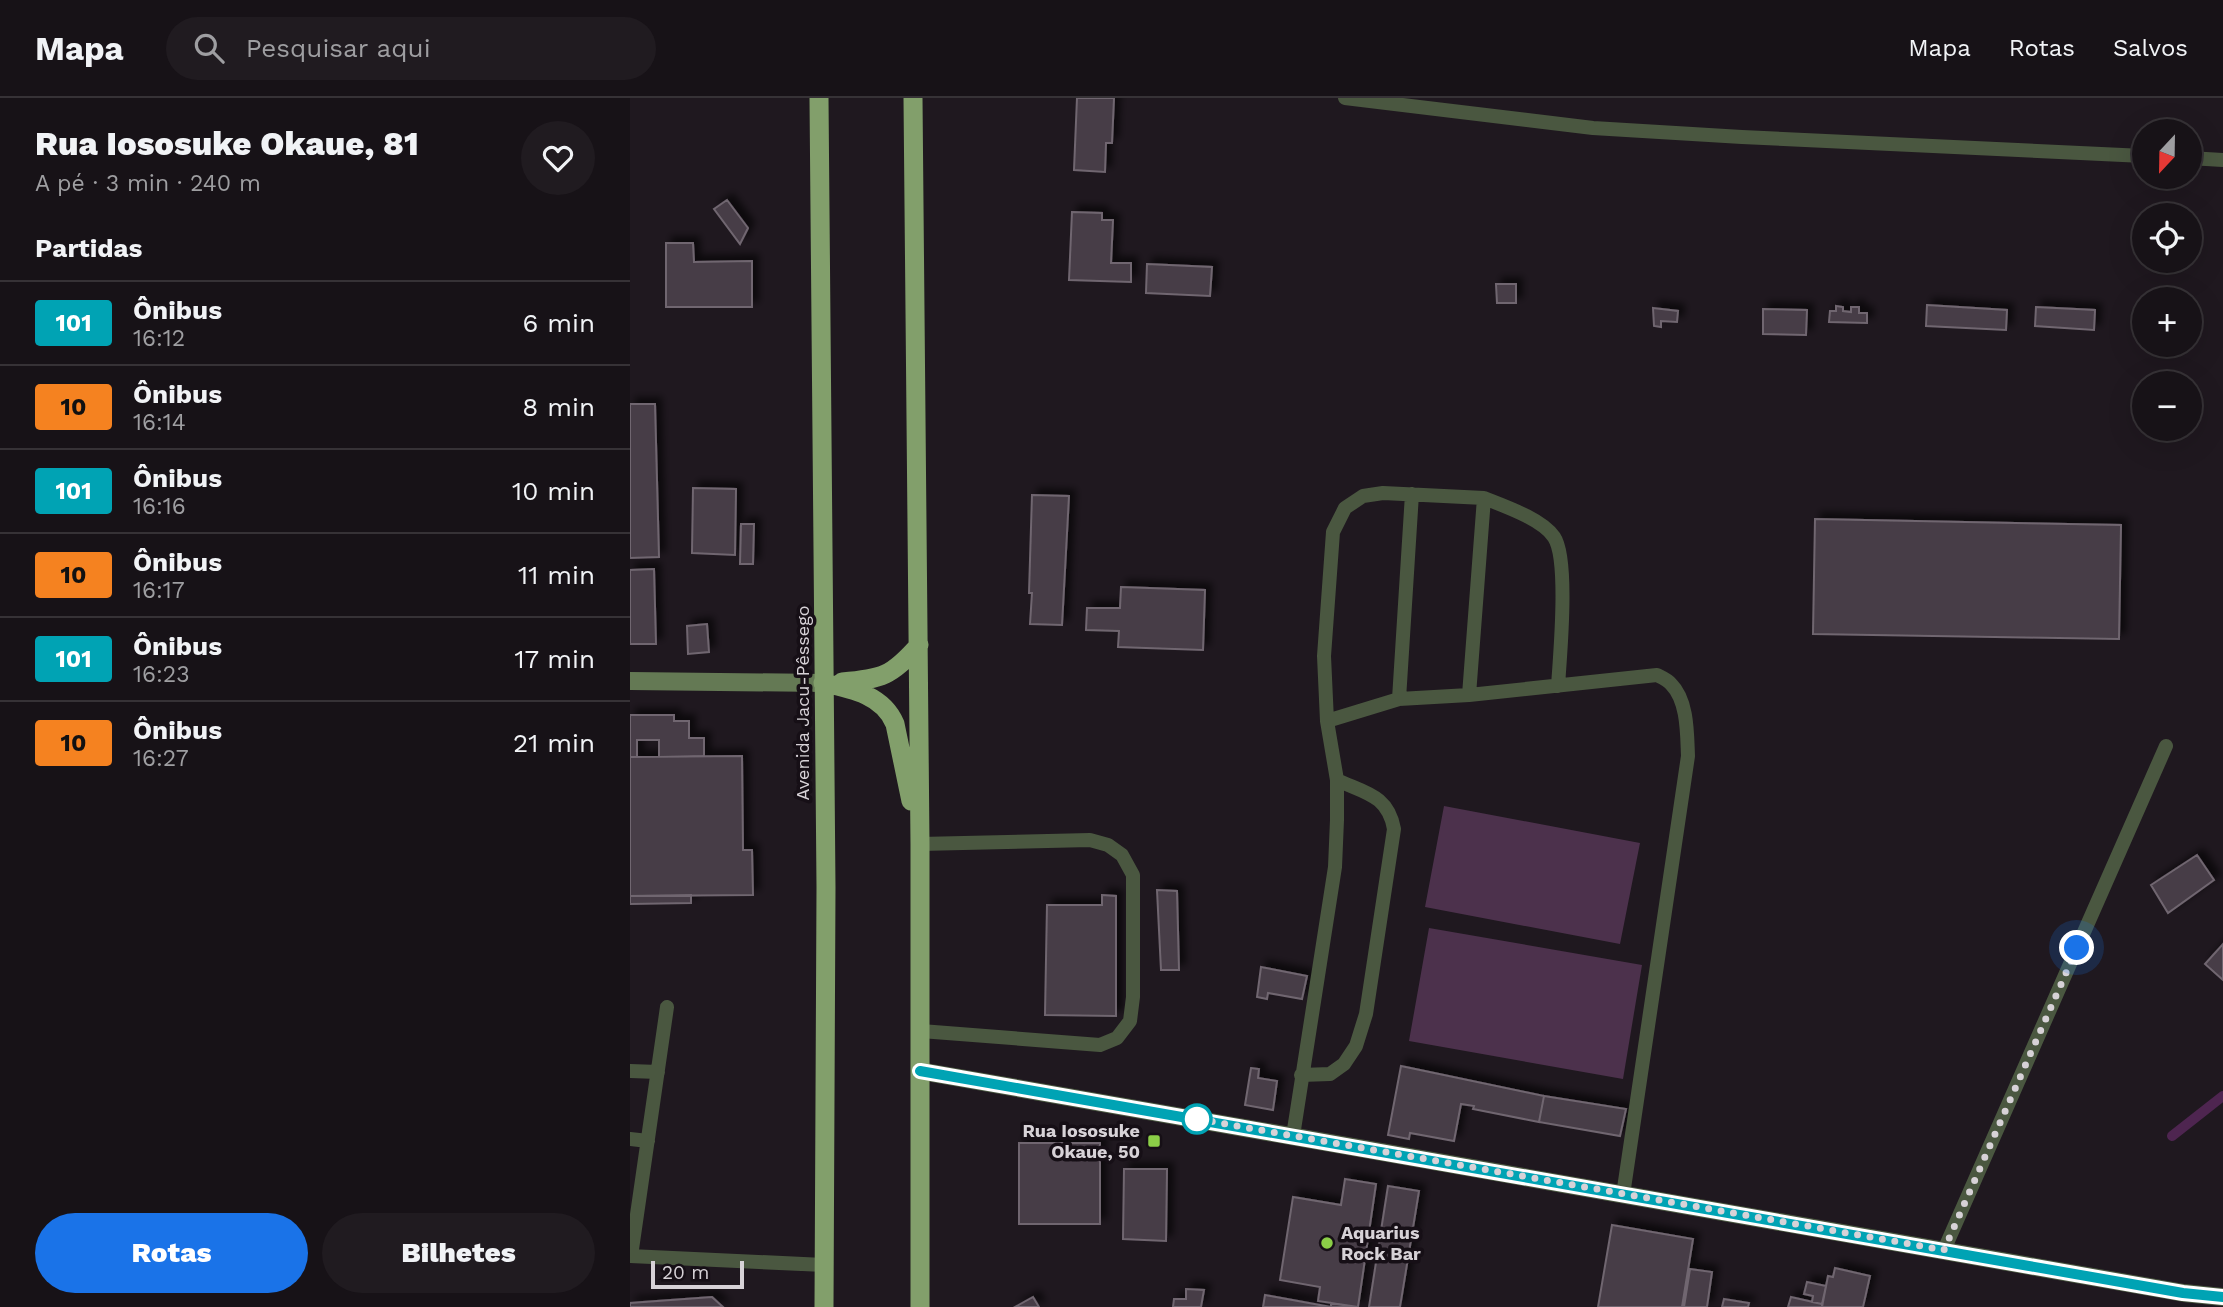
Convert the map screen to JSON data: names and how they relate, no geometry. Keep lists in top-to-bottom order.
{
  "streets": {
    "highway": ["Avenida Jacu-Pêssego"]
  },
  "places": {
    "transit": ["Rua Iososuke Okaue, 50"],
    "other": ["Aquarius Rock Bar"]
  },
  "lines": ["bus line 101"],
  "scale_bar": "20 m",
  "north": "bottom",
  "page": {
    "header": "Mapa",
    "search": "Pesquisar aqui",
    "nav": ["Mapa", "Rotas", "Salvos"],
    "heading": [
      ["Rua Iososuke Okaue, 81", "A pé · 3 min · 240 m"],
      "Partidas"
    ],
    "map_buttons": ["+", "−"],
    "list": [
      {
        "mark": "101",
        "name": "Ônibus",
        "note": "16:12",
        "value": "6 min"
      },
      {
        "mark": "10",
        "name": "Ônibus",
        "note": "16:14",
        "value": "8 min"
      },
      {
        "mark": "101",
        "name": "Ônibus",
        "note": "16:16",
        "value": "10 min"
      },
      {
        "mark": "10",
        "name": "Ônibus",
        "note": "16:17",
        "value": "11 min"
      },
      {
        "mark": "101",
        "name": "Ônibus",
        "note": "16:23",
        "value": "17 min"
      },
      {
        "mark": "10",
        "name": "Ônibus",
        "note": "16:27",
        "value": "21 min"
      }
    ],
    "buttons": ["Rotas", "Bilhetes"],
    "scale": "20 m"
  }
}
